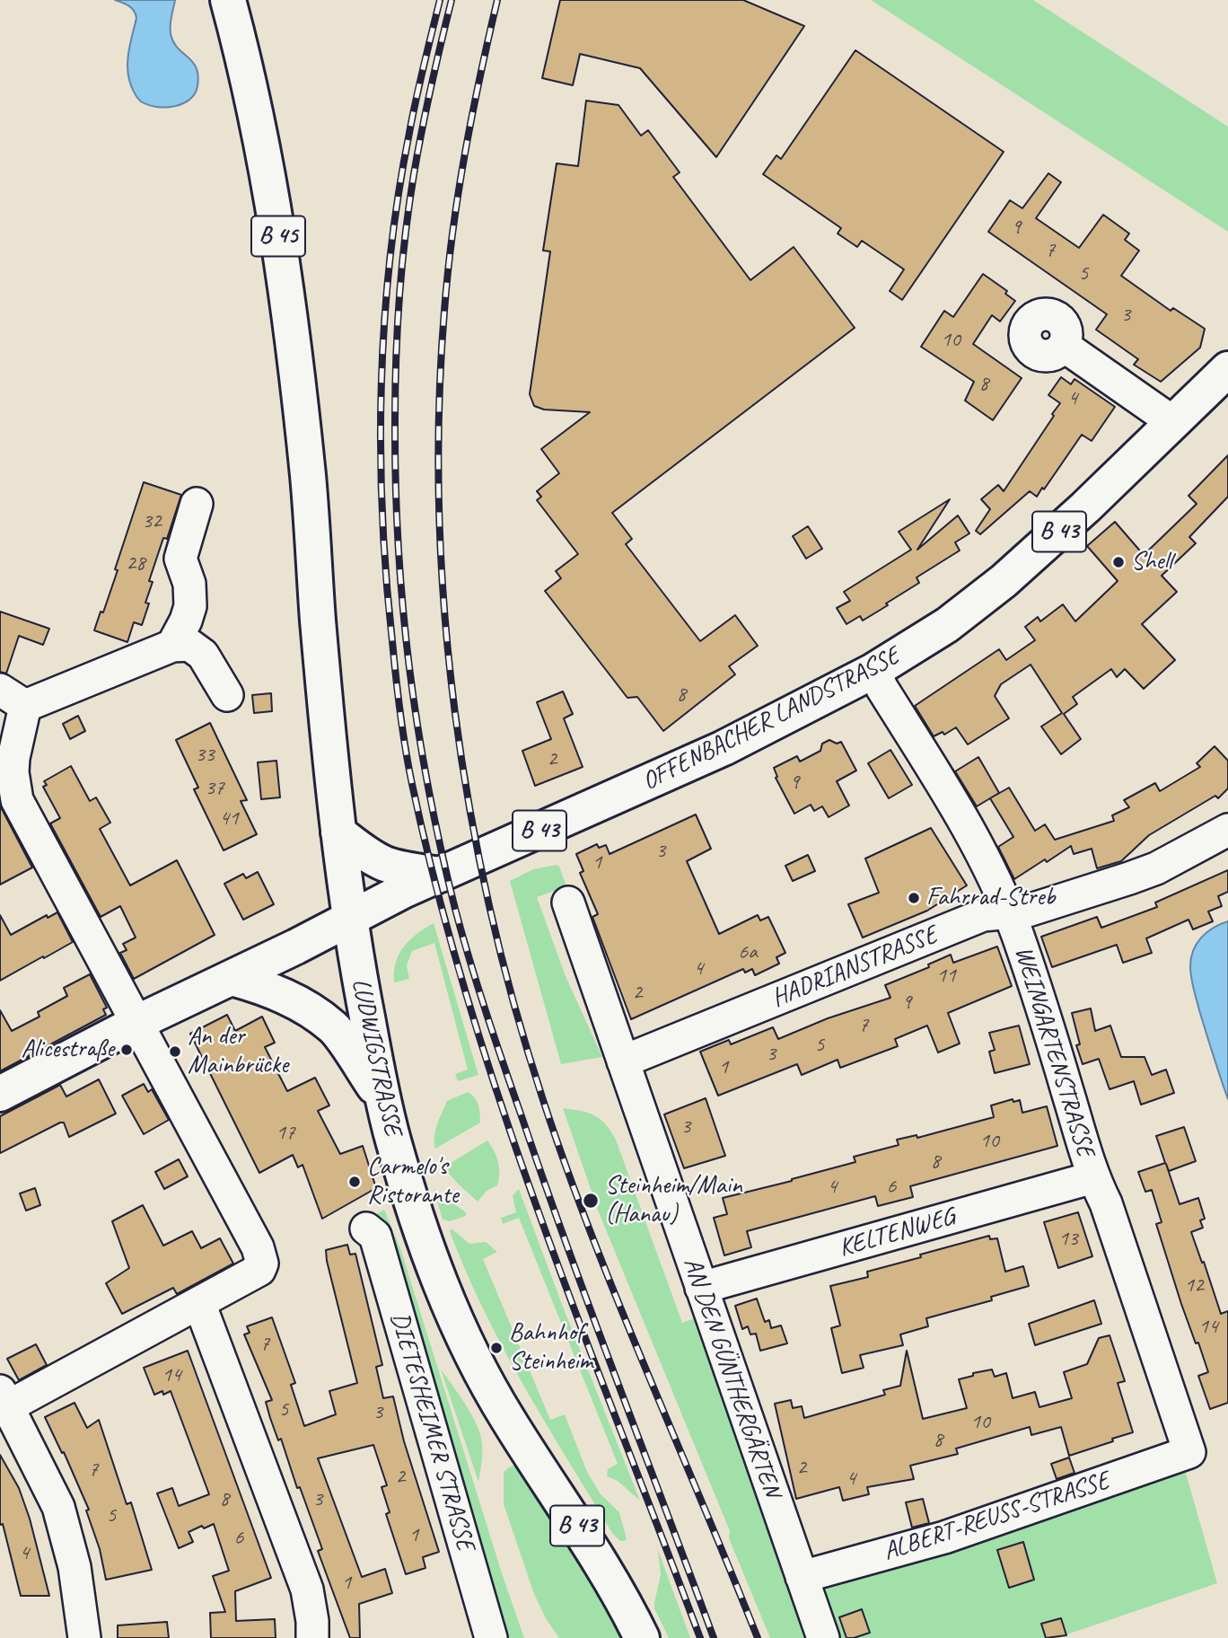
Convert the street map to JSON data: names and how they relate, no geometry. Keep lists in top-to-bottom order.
{
  "streets": {
    "main road": [
      "B 45",
      "B 43",
      "OFFENBACHER LANDSTRASSE",
      "LUDWIGSTRASSE"
    ],
    "street": [
      "HADRIANSTRASSE",
      "WEINGARTENSTRASSE",
      "KELTENWEG",
      "AN DEN GÜNTHERGÄRTEN",
      "DIETESHEIMER STRASSE",
      "ALBERT-REUSS-STRASSE"
    ]
  },
  "crossings": [
    ["B 45", "OFFENBACHER LANDSTRASSE"],
    ["B 45", "LUDWIGSTRASSE"],
    ["OFFENBACHER LANDSTRASSE", "WEINGARTENSTRASSE"],
    ["OFFENBACHER LANDSTRASSE", "LUDWIGSTRASSE"],
    ["HADRIANSTRASSE", "WEINGARTENSTRASSE"],
    ["HADRIANSTRASSE", "AN DEN GÜNTHERGÄRTEN"],
    ["WEINGARTENSTRASSE", "KELTENWEG"],
    ["WEINGARTENSTRASSE", "ALBERT-REUSS-STRASSE"],
    ["KELTENWEG", "AN DEN GÜNTHERGÄRTEN"],
    ["AN DEN GÜNTHERGÄRTEN", "ALBERT-REUSS-STRASSE"]
  ],
  "places": [
    "Shell",
    "Fahrrad-Streb",
    "Alicestraße",
    "An der Mainbrücke",
    "Carmelo's Ristorante",
    "Steinheim/Main (Hanau)",
    "Bahnhof Steinheim"
  ],
  "house_numbers": [
    "9",
    "7",
    "5",
    "3",
    "10",
    "8",
    "4",
    "32",
    "28",
    "8",
    "33",
    "2",
    "9",
    "37",
    "41",
    "3",
    "1",
    "6a",
    "4",
    "11",
    "2",
    "9",
    "7",
    "5",
    "3",
    "1",
    "3",
    "17",
    "10",
    "8",
    "4",
    "6",
    "13",
    "12",
    "14",
    "7",
    "14",
    "5",
    "3",
    "10",
    "8",
    "2",
    "7",
    "2",
    "4",
    "8",
    "3",
    "5",
    "1",
    "6",
    "4",
    "1"
  ]
}
